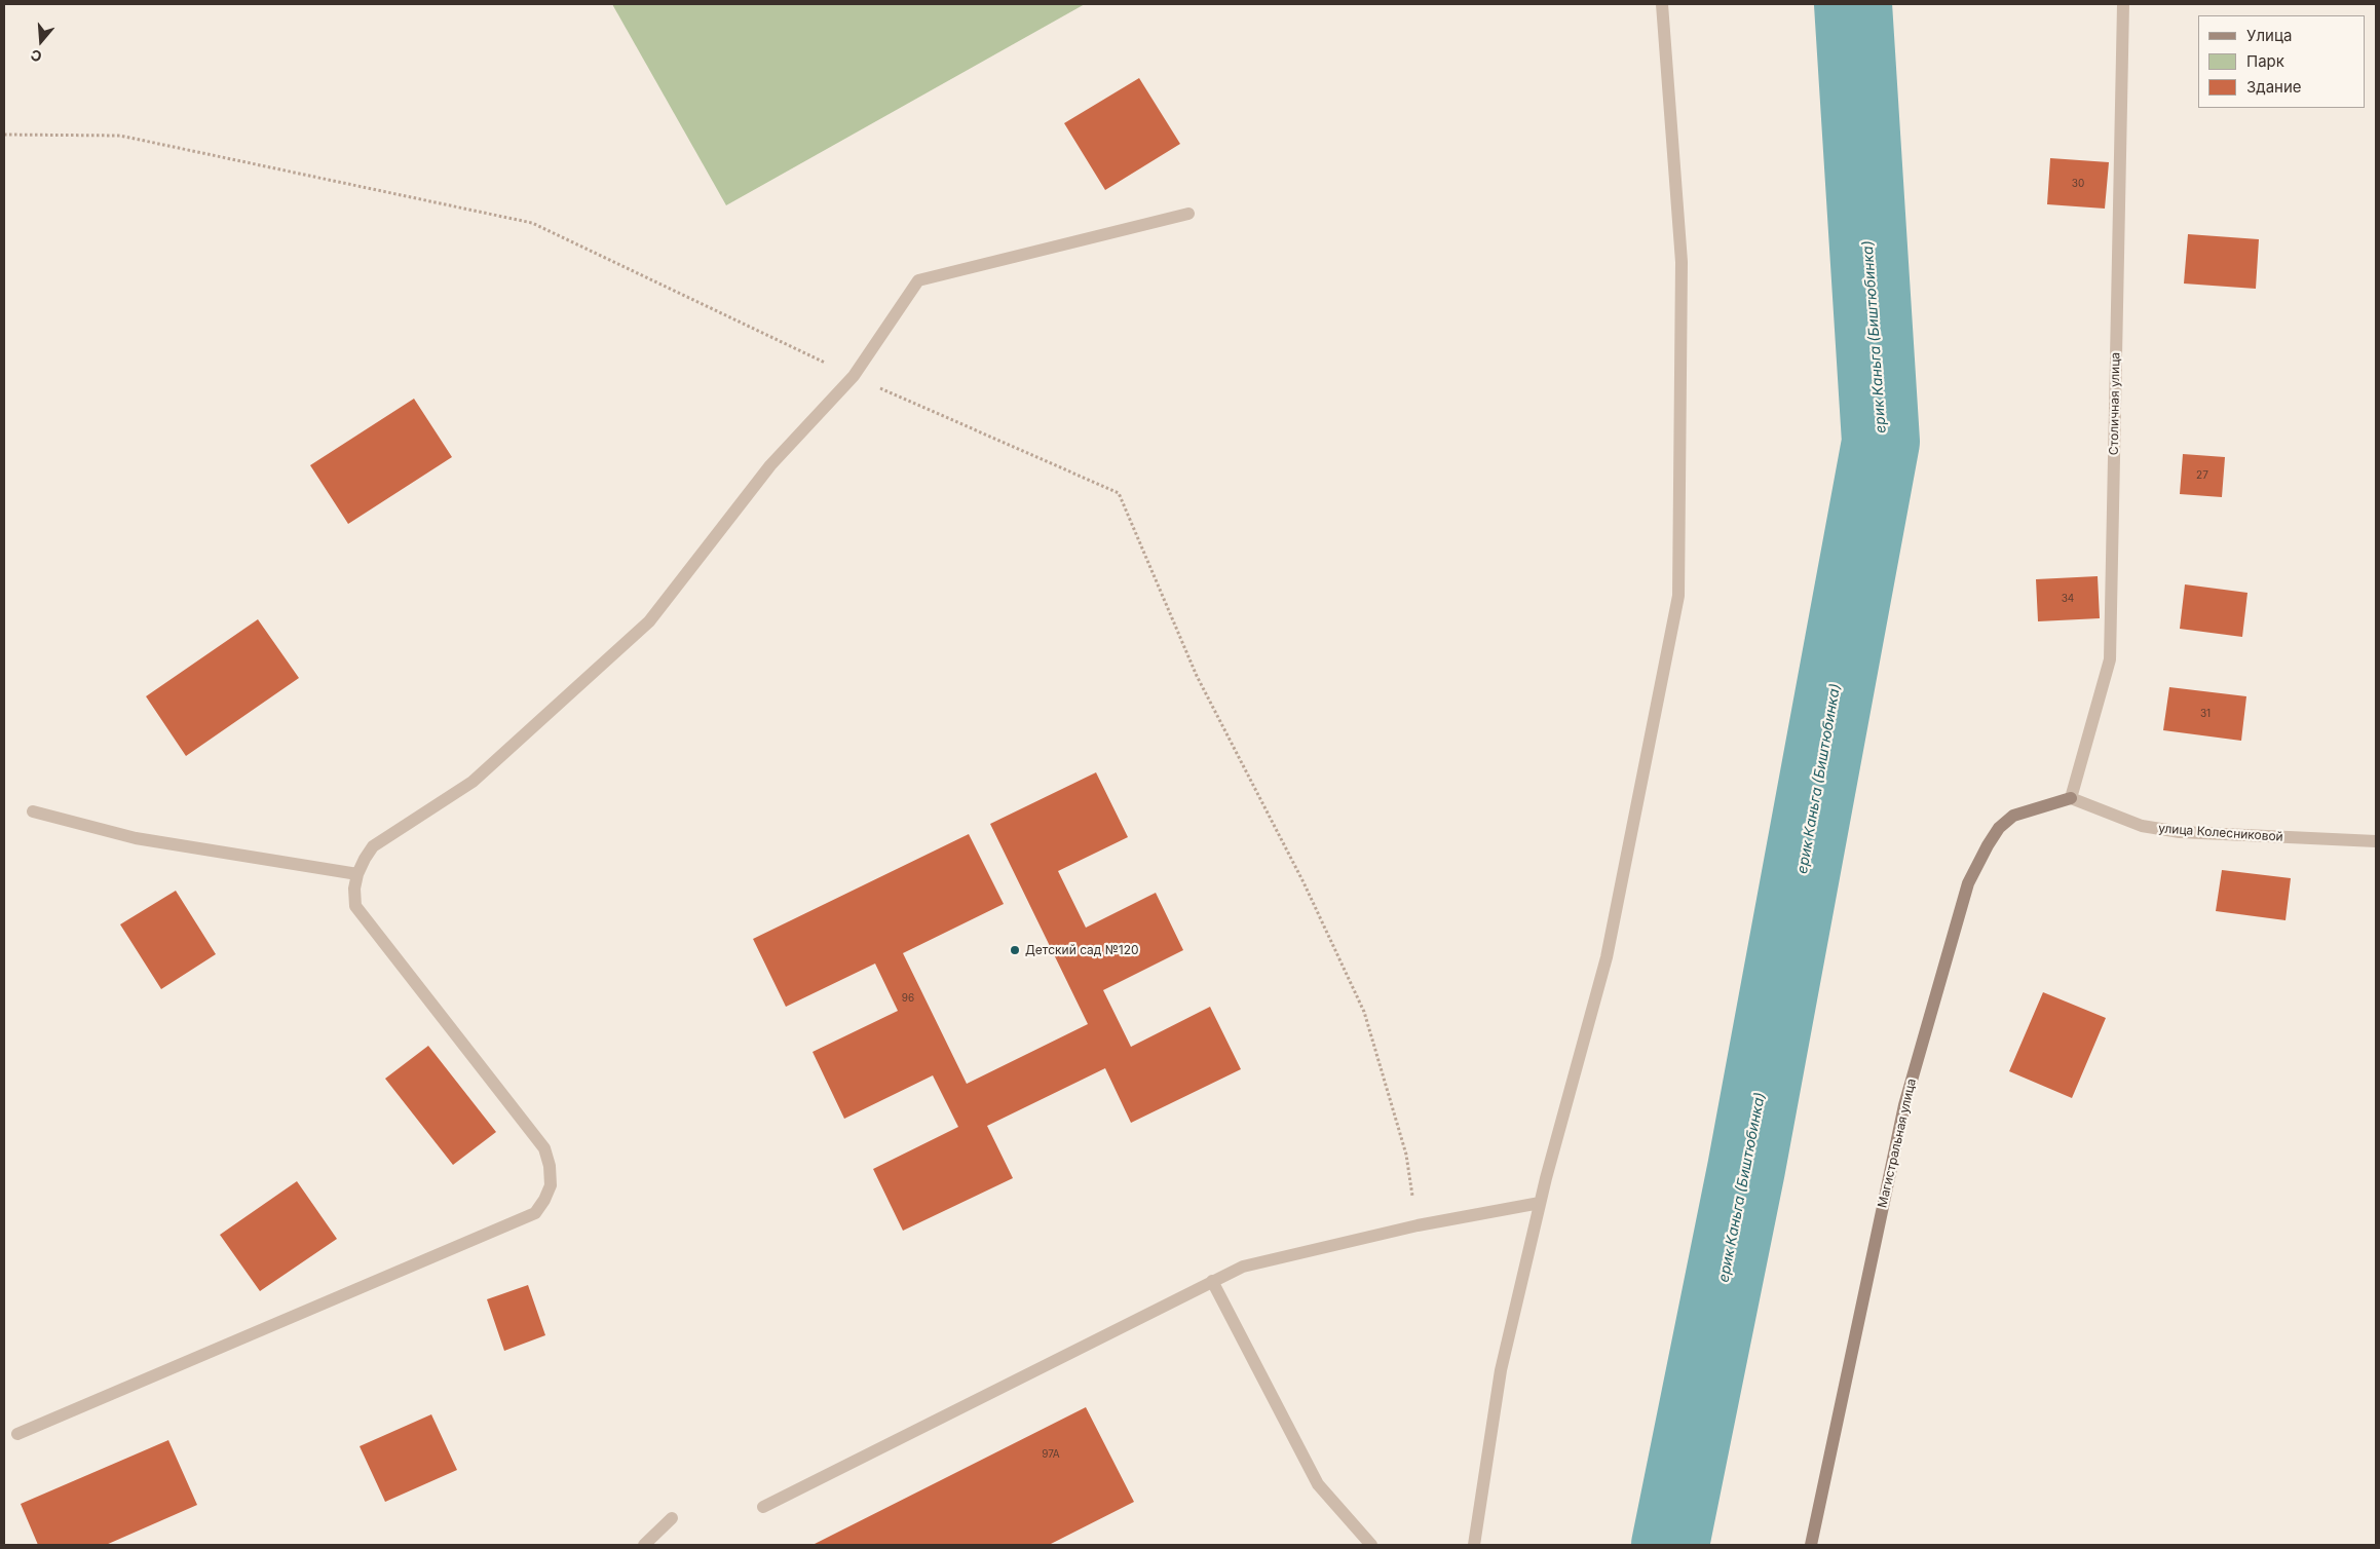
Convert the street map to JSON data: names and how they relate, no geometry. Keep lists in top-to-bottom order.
{
  "streets": {
    "street": ["Столичная улица", "улица Колесниковой", "Магистральная улица"]
  },
  "crossings": [
    ["Столичная улица", "улица Колесниковой"],
    ["Столичная улица", "Магистральная улица"],
    ["улица Колесниковой", "Магистральная улица"]
  ],
  "water": ["ерик Каньга (Биштюбинка)"],
  "places": ["Детский сад №120"],
  "house_numbers": [
    "30",
    "27",
    "34",
    "31",
    "96",
    "97А"
  ],
  "legend": ["Улица", "Парк", "Здание"],
  "north": "bottom"
}
